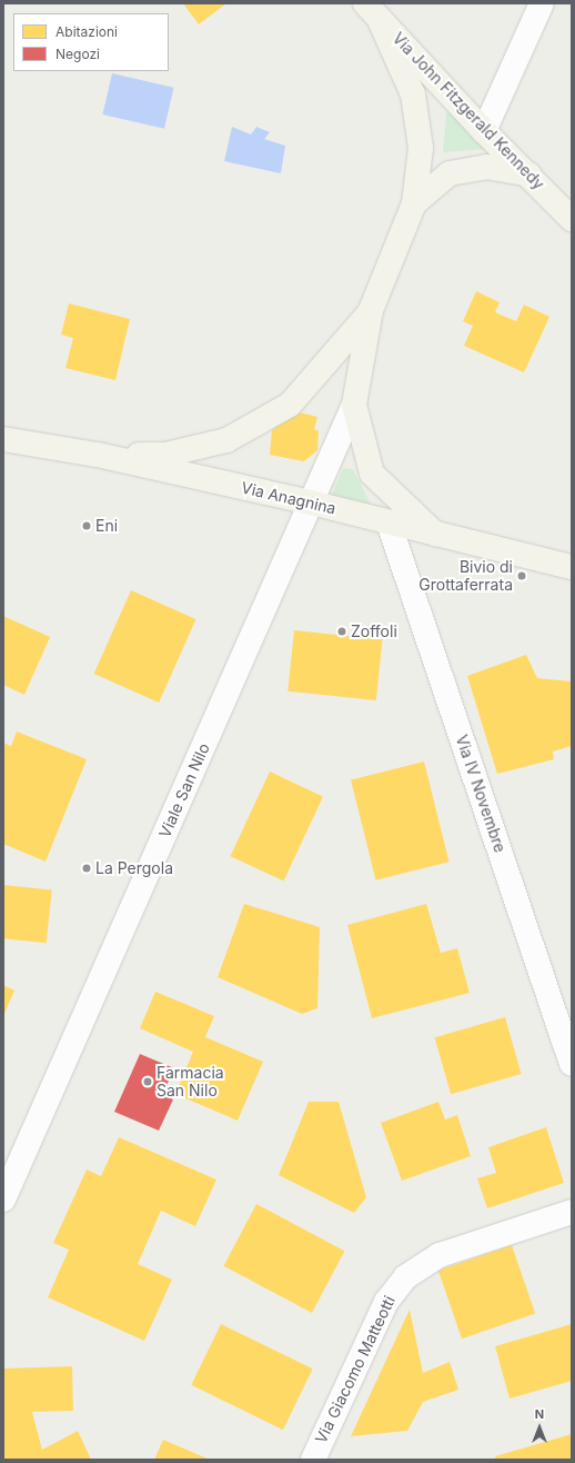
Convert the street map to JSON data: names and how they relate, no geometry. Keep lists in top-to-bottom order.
{
  "streets": {
    "main road": ["Via John Fitzgerald Kennedy", "Via Anagnina"],
    "street": ["Viale San Nilo", "Via IV Novembre", "Via Giacomo Matteotti"]
  },
  "crossings": [
    ["Via Anagnina", "Viale San Nilo"],
    ["Via Anagnina", "Via IV Novembre"]
  ],
  "places": [
    "Eni",
    "Bivio di Grottaferrata",
    "Zoffoli",
    "La Pergola",
    "Farmacia San Nilo"
  ],
  "legend": ["Abitazioni", "Negozi"],
  "north": "top"
}
